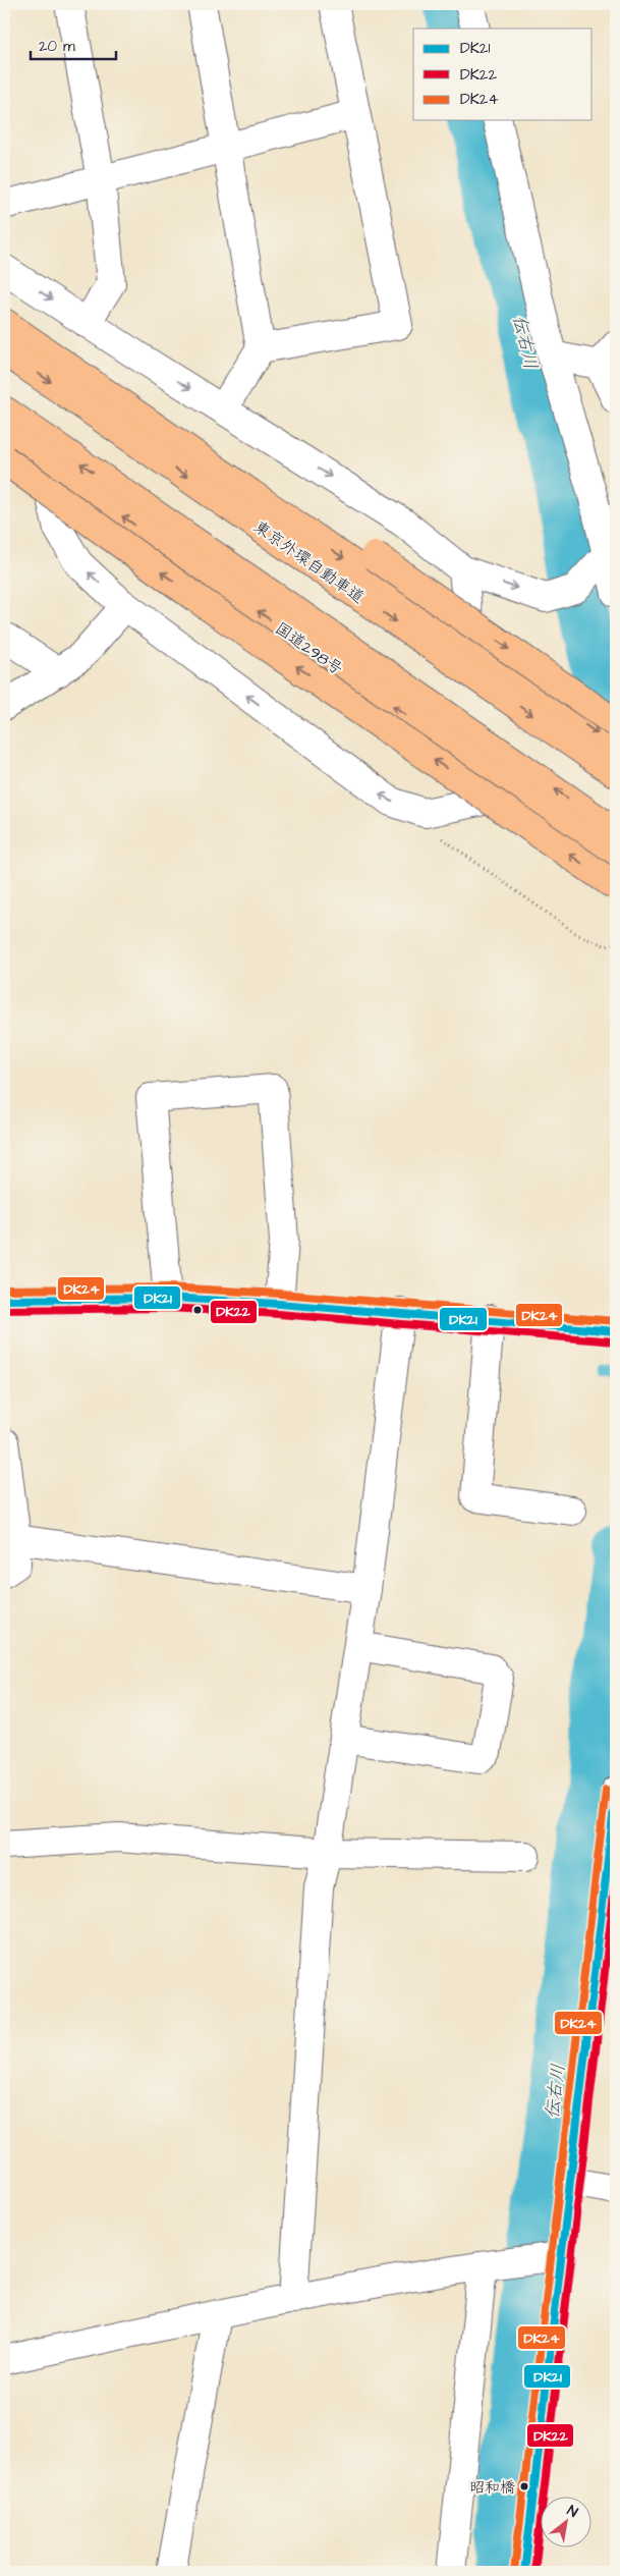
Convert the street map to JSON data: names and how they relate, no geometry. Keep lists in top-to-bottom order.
{
  "streets": {
    "highway": ["東京外環自動車道", "国道298号"]
  },
  "water": ["伝右川"],
  "places": ["昭和橋"],
  "lines": ["transit line DK24", "transit line DK21", "transit line DK22"],
  "legend": ["DK21", "DK22", "DK24"],
  "scale_bar": "20 m",
  "north": "top right"
}
